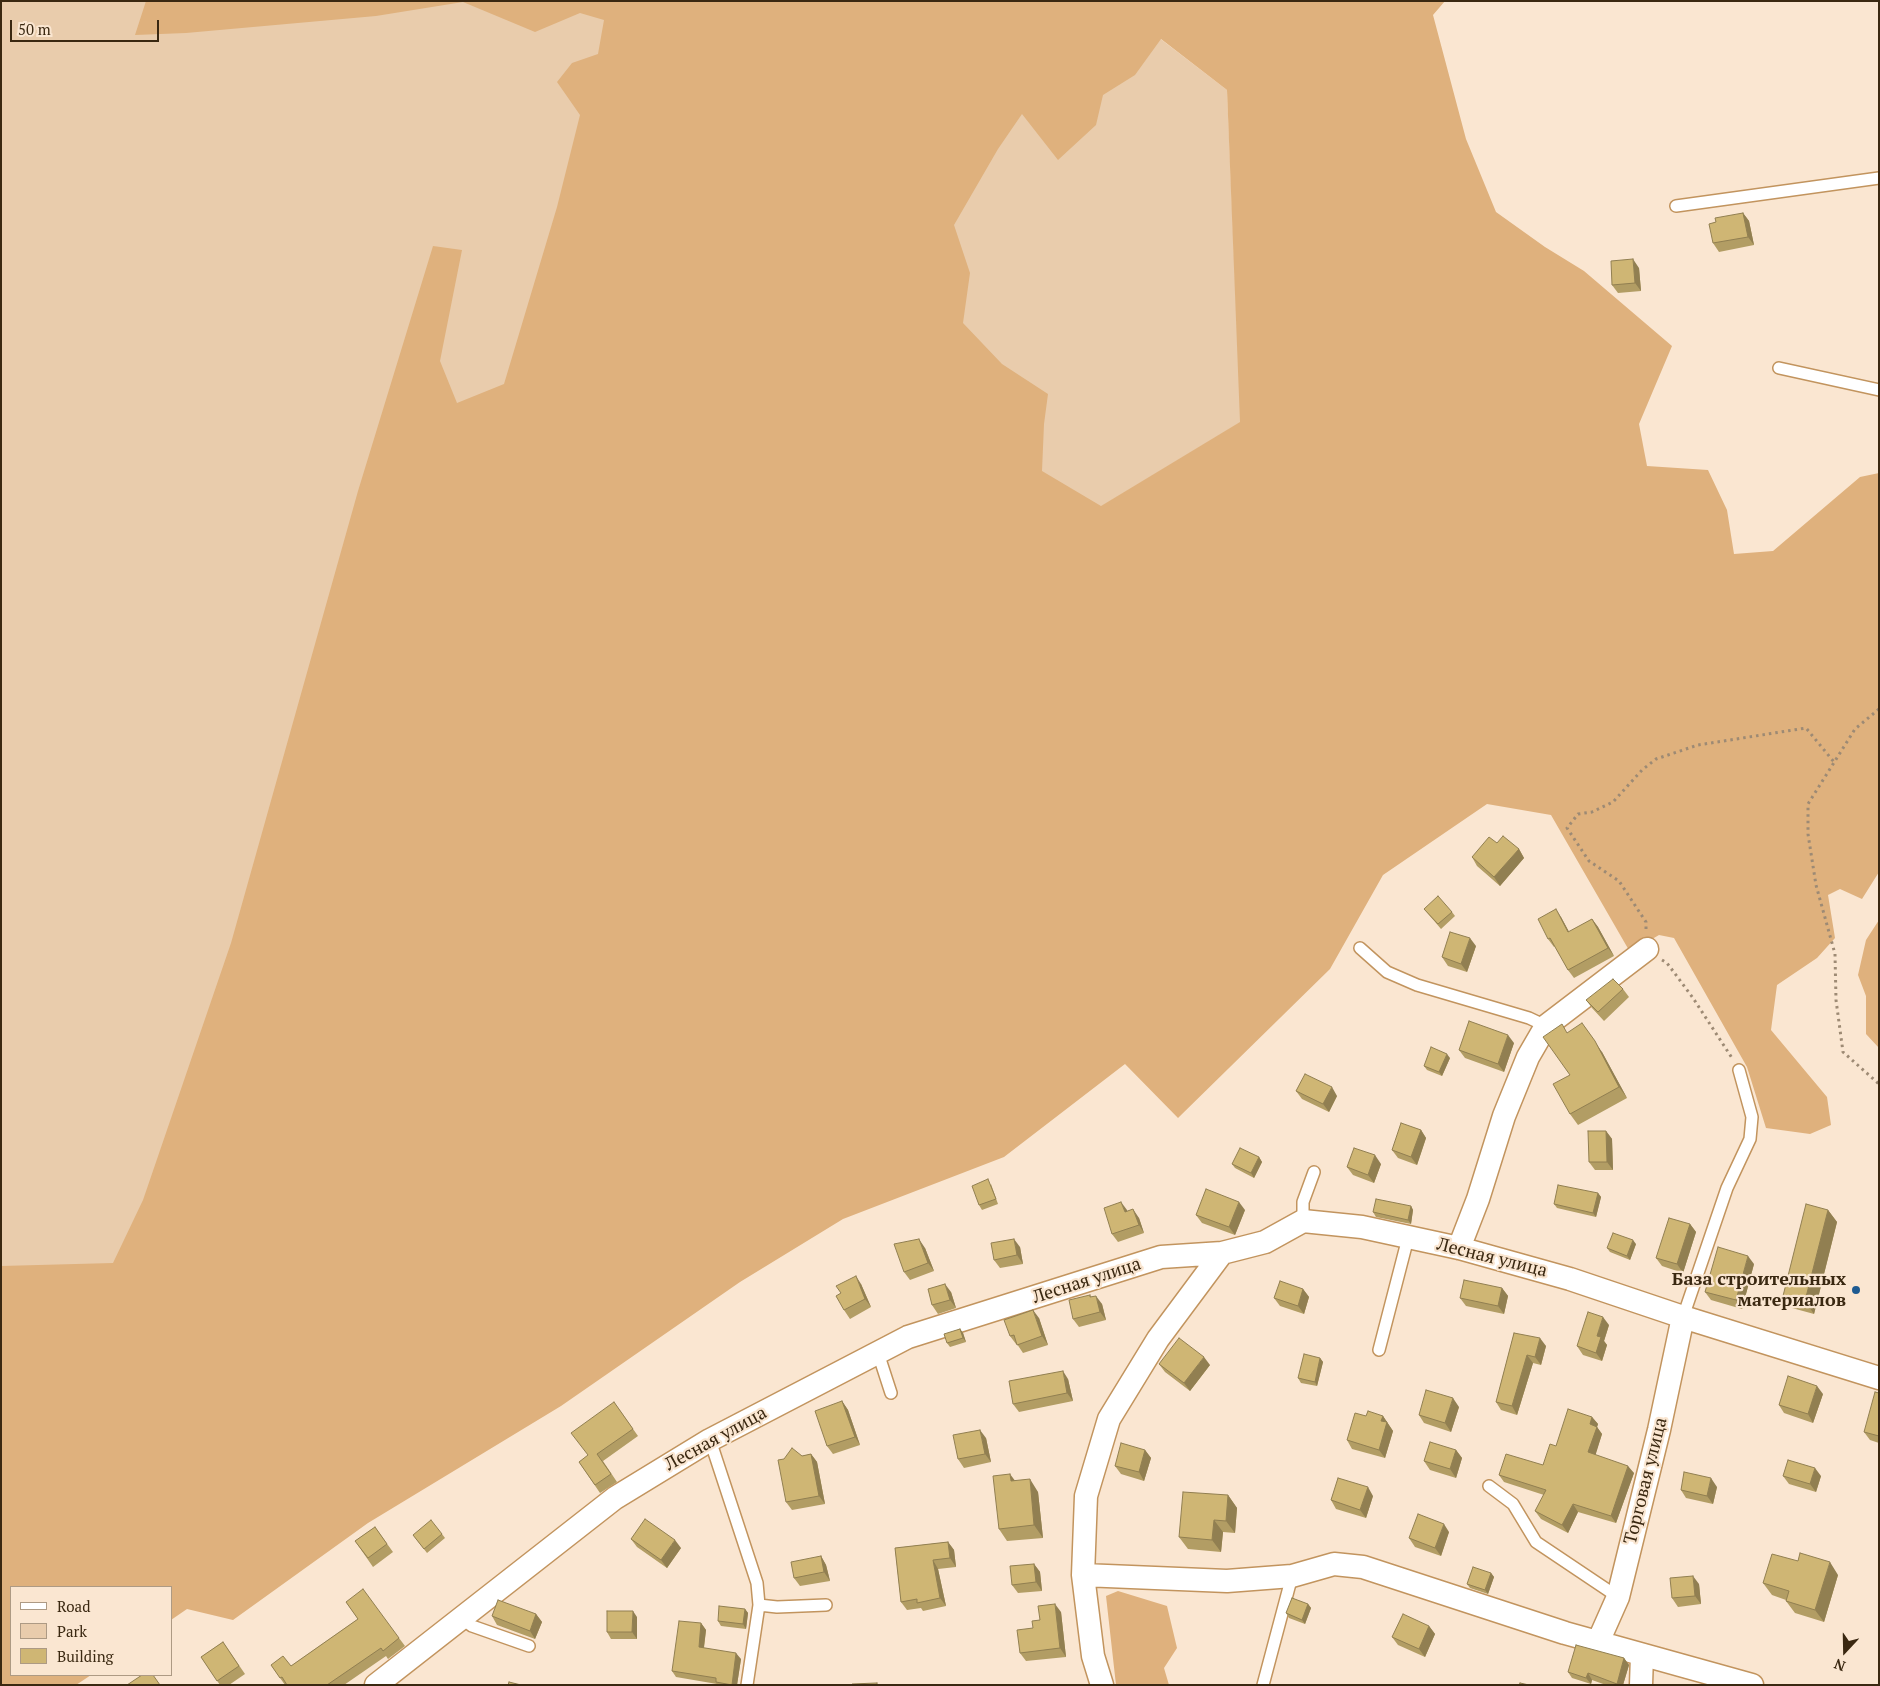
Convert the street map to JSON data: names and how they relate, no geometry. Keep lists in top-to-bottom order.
{
  "streets": {
    "street": ["Лесная улица", "Торговая улица"]
  },
  "crossings": [
    ["Лесная улица", "Торговая улица"]
  ],
  "places": ["База строительных материалов"],
  "legend": ["Road", "Park", "Building"],
  "scale_bar": "50 m",
  "north": "bottom"
}
